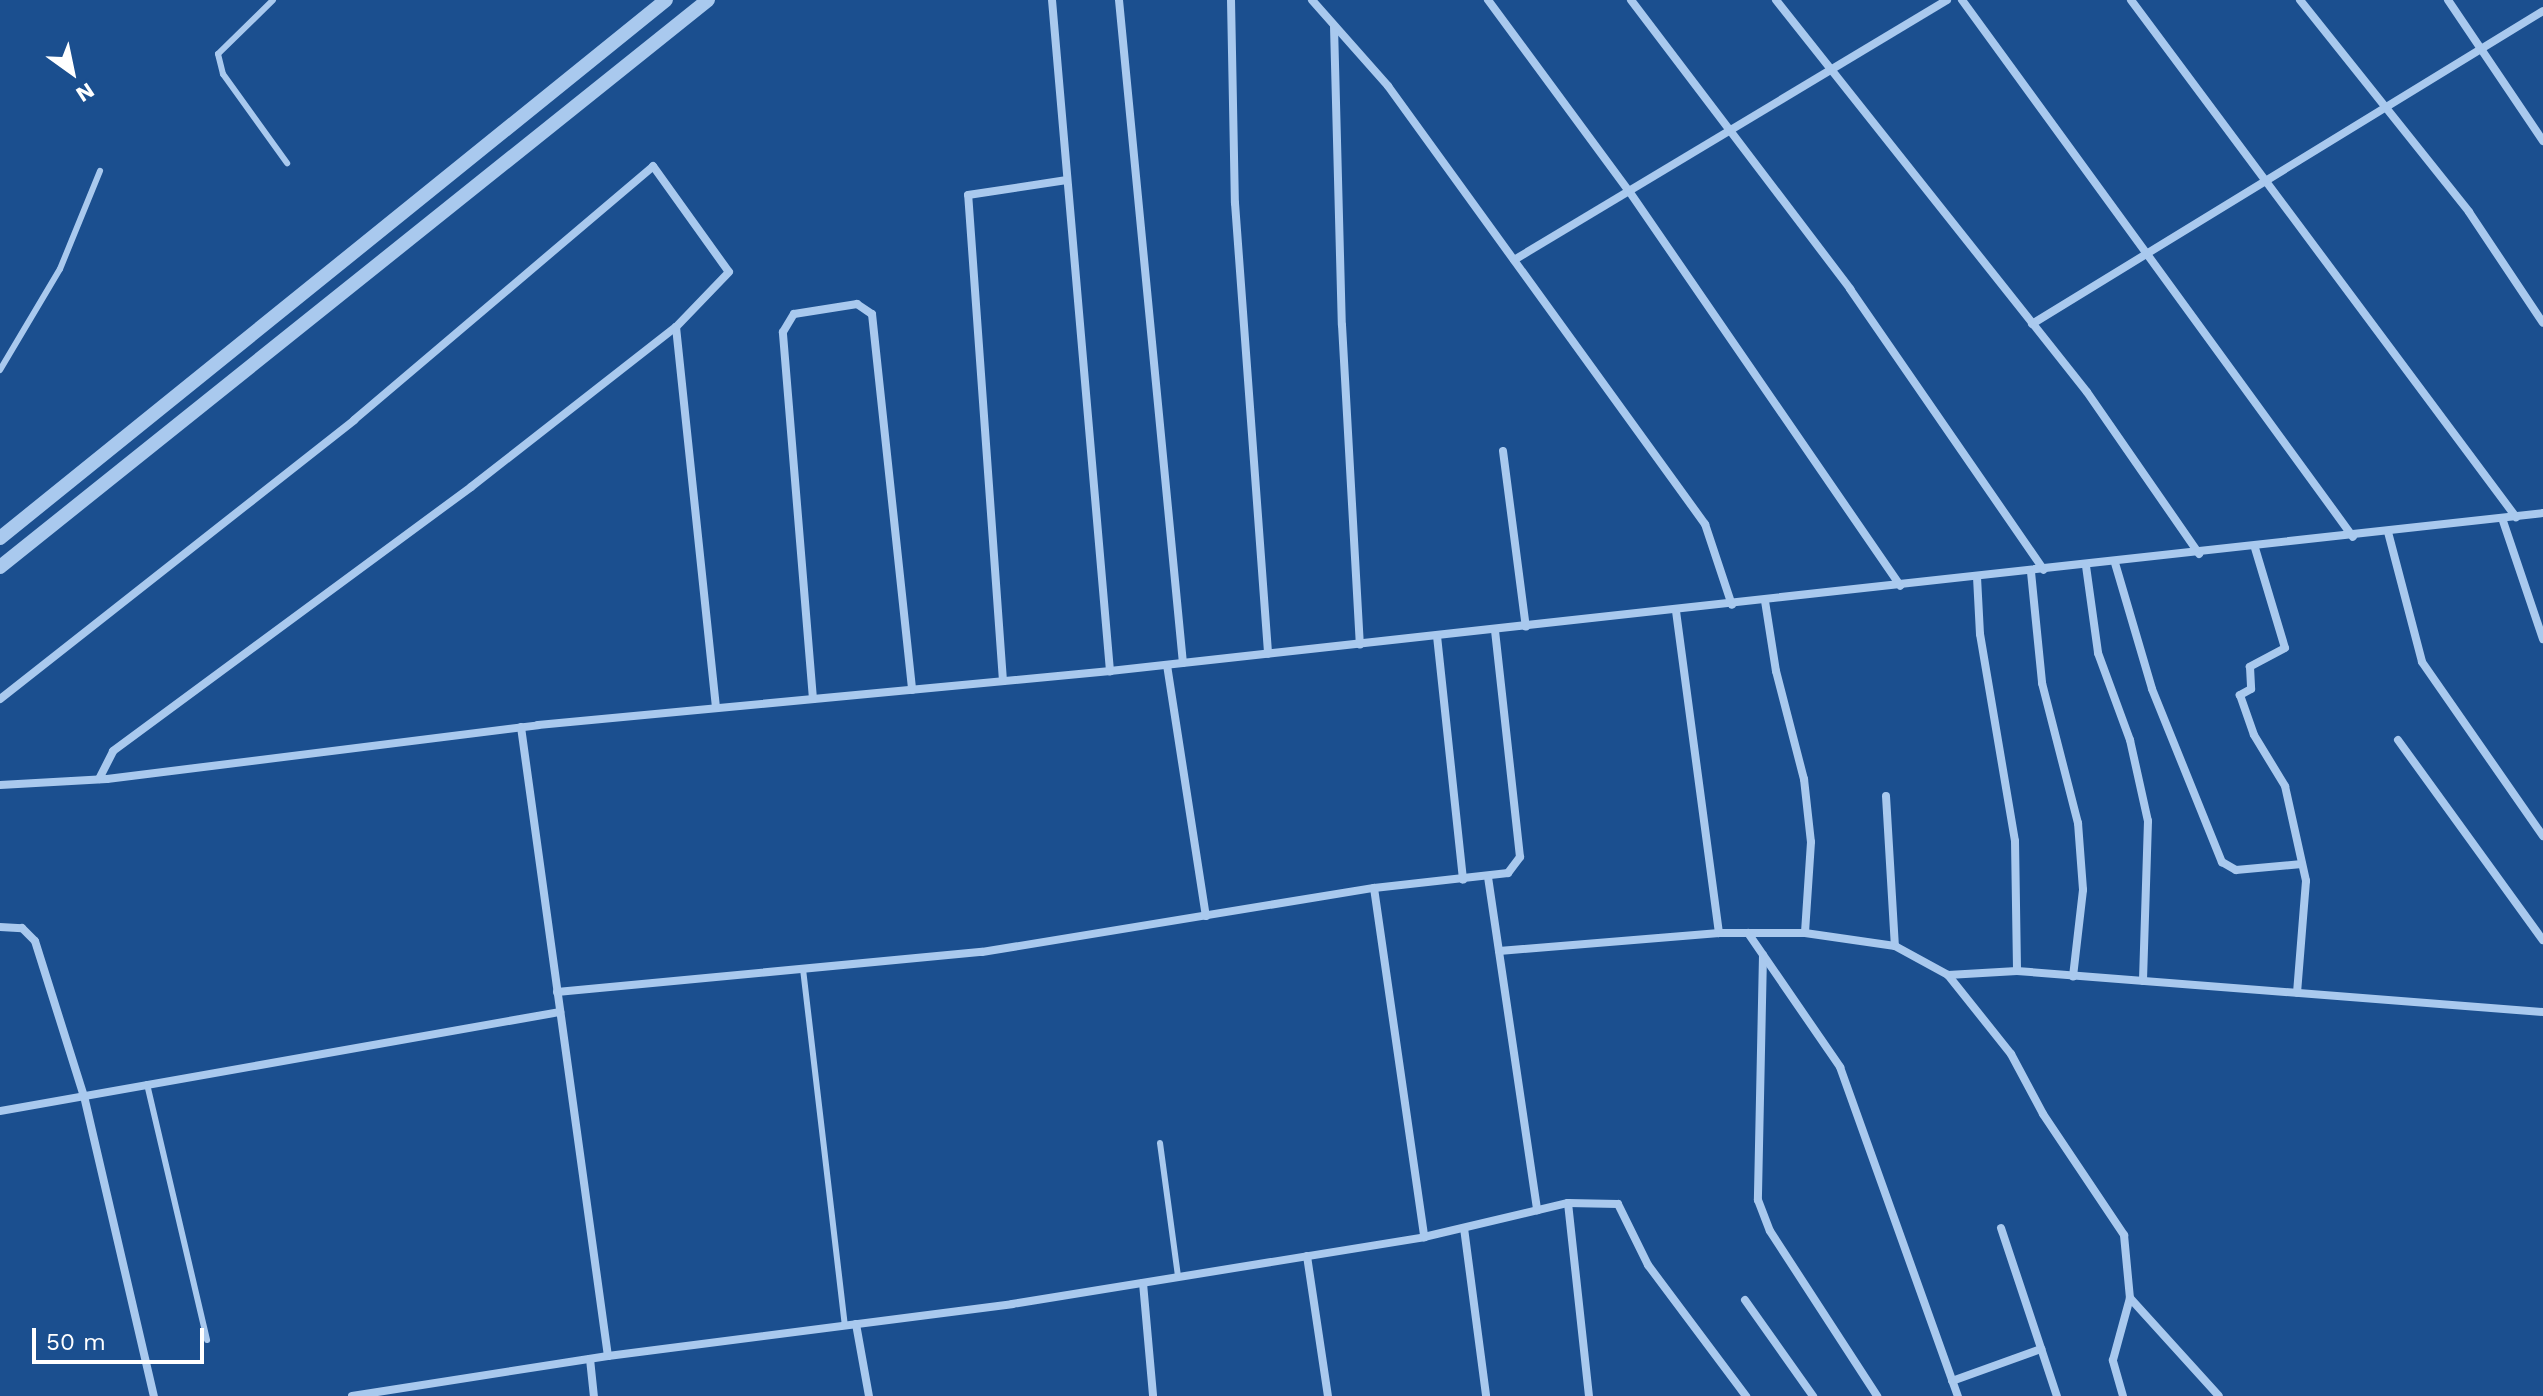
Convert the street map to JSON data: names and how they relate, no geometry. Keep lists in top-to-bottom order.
{
  "scale_bar": "50 m",
  "north": "bottom right"
}
